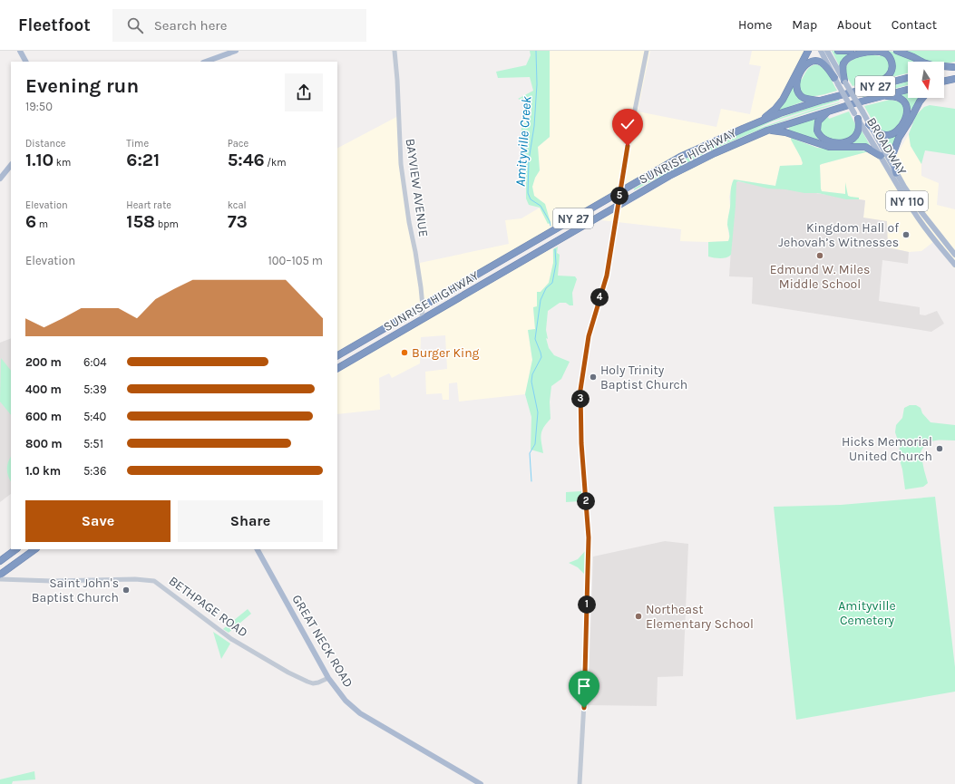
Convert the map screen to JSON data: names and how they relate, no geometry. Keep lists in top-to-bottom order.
{
  "streets": {
    "highway": ["NY 27", "SUNRISE HIGHWAY"],
    "main road": ["BROADWAY", "NY 110", "GREAT NECK ROAD"],
    "street": ["BAYVIEW AVENUE", "BETHPAGE ROAD"]
  },
  "crossings": [
    ["SUNRISE HIGHWAY", "BAYVIEW AVENUE"],
    ["BETHPAGE ROAD", "GREAT NECK ROAD"]
  ],
  "water": ["Amityville Creek"],
  "parks": ["Amityville Cemetery"],
  "places": [
    "Kingdom Hall of Jehovah’s Witnesses",
    "Edmund W. Miles Middle School",
    "Burger King",
    "Holy Trinity Baptist Church",
    "Hicks Memorial United Church",
    "Saint John's Baptist Church",
    "Northeast Elementary School"
  ],
  "north": "bottom",
  "page": {
    "header": "Fleetfoot",
    "search": "Search here",
    "nav": [
      "Home",
      "Map",
      "About",
      "Contact"
    ],
    "heading": ["Evening run", "19:50"],
    "stats": [
      ["Distance", "1.10 km"],
      ["Time", "6:21"],
      ["Pace", "5:46 /km"],
      ["Elevation", "6 m"],
      ["Heart rate", "158 bpm"],
      ["kcal", "73"]
    ],
    "pins": [
      "5",
      "4",
      "3",
      "2",
      "1"
    ],
    "chart": ["Elevation", "100–105 m"],
    "list": [
      {
        "name": "200 m",
        "note": "6:04"
      },
      {
        "name": "400 m",
        "note": "5:39"
      },
      {
        "name": "600 m",
        "note": "5:40"
      },
      {
        "name": "800 m",
        "note": "5:51"
      },
      {
        "name": "1.0 km",
        "note": "5:36"
      }
    ],
    "buttons": ["Save", "Share"]
  }
}
